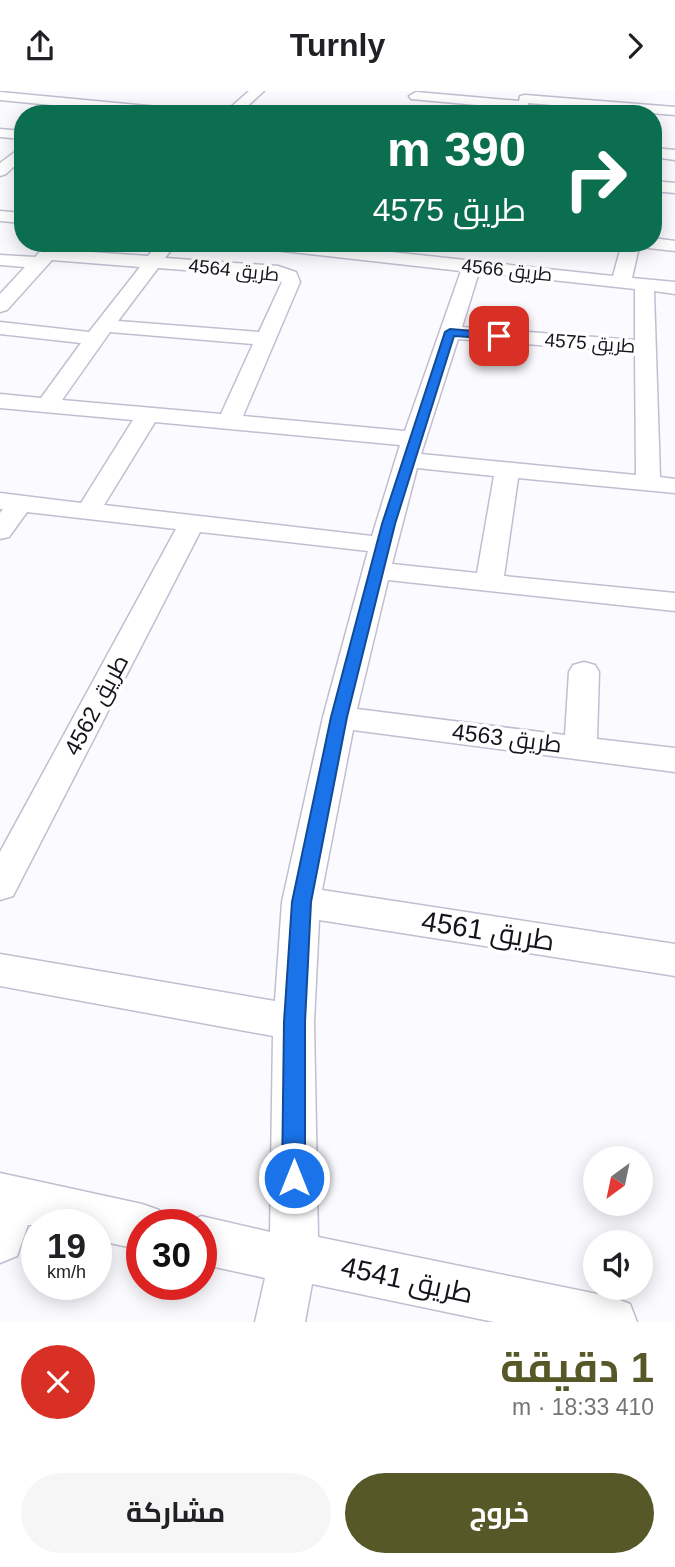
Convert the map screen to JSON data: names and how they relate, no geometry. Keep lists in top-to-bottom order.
{
  "streets": {
    "street": [
      "طريق 4564",
      "طريق 4566",
      "طريق 4575",
      "طريق 4562",
      "طريق 4563",
      "طريق 4561",
      "طريق 4541"
    ]
  },
  "crossings": [
    ["طريق 4566", "طريق 4575"]
  ],
  "north": "bottom left",
  "page": {
    "header": "Turnly",
    "turn": ["390 m", "طريق 4575"],
    "speed": "19 km/h",
    "limit": "30",
    "heading": ["1 دقيقة", "410 m · 18:33"],
    "buttons": ["خروج", "مشاركة"]
  }
}
